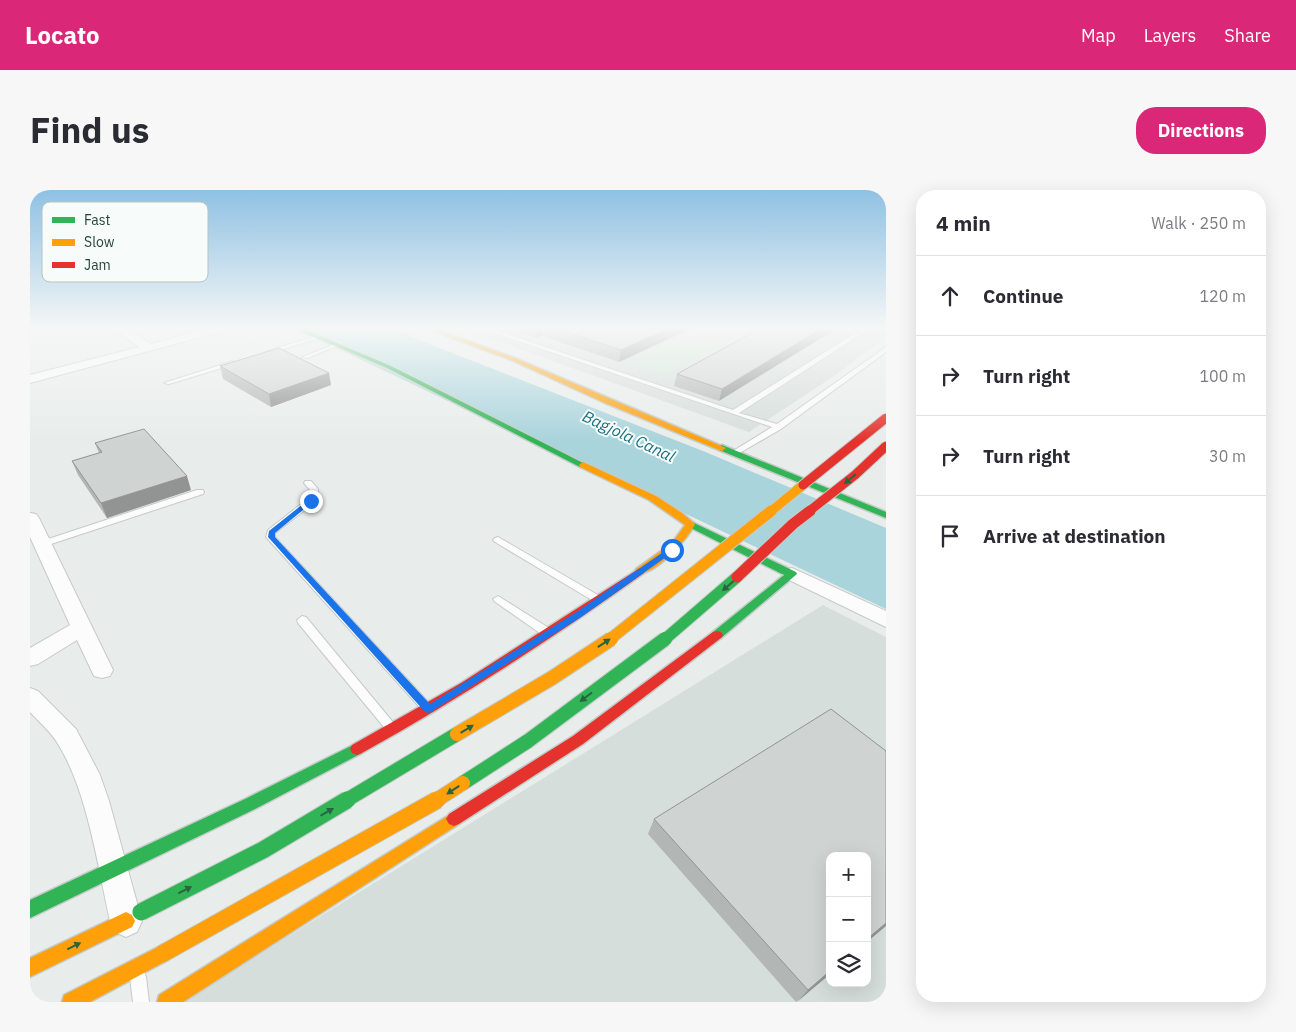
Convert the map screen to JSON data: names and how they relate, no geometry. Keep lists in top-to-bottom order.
{
  "water": ["Bagjola Canal"],
  "legend": ["Fast", "Slow", "Jam"],
  "page": {
    "header": "Locato",
    "nav": ["Map", "Layers", "Share"],
    "title": "Find us",
    "buttons": "Directions",
    "heading": ["4 min", "Walk · 250 m"],
    "list": [
      ["Continue", "120 m"],
      ["Turn right", "100 m"],
      ["Turn right", "30 m"],
      "Arrive at destination"
    ],
    "map_buttons": ["+", "−"]
  }
}
